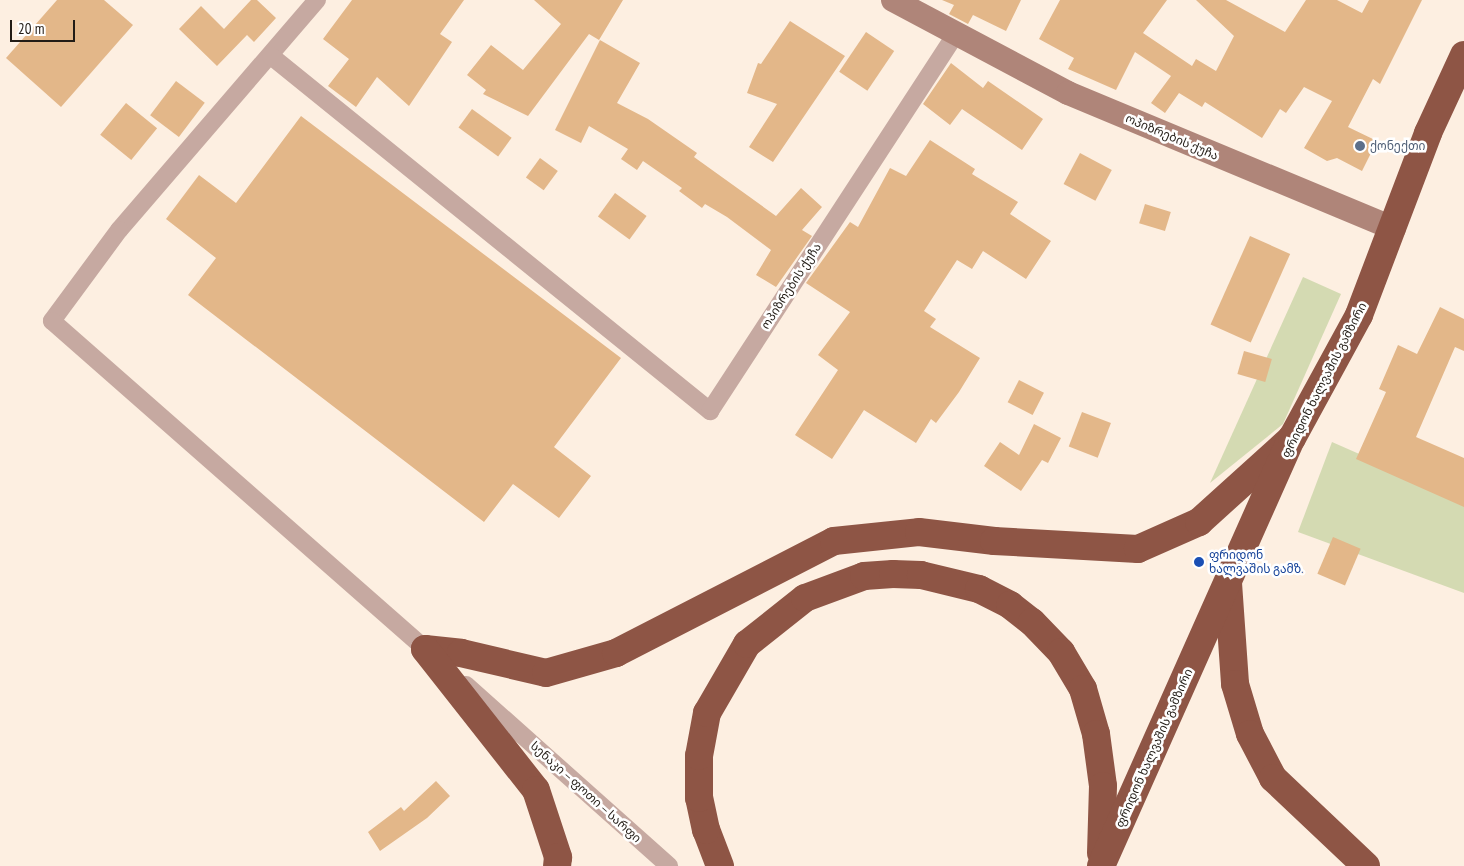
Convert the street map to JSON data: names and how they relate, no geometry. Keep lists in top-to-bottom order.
{
  "streets": {
    "highway": ["ფრიდონ ხალვაშის გამზირი"],
    "street": ["ოპიზრების ქუჩა", "სენაკი — ფოთი — სარფი"]
  },
  "crossings": [
    ["ოპიზრების ქუჩა", "ფრიდონ ხალვაშის გამზირი"],
    ["ოპიზრების ქუჩა", "სენაკი — ფოთი — სარფი"]
  ],
  "places": ["ქონექთი", "ფრიდონ ხალვაშის გამზ."],
  "scale_bar": "20 m"
}
